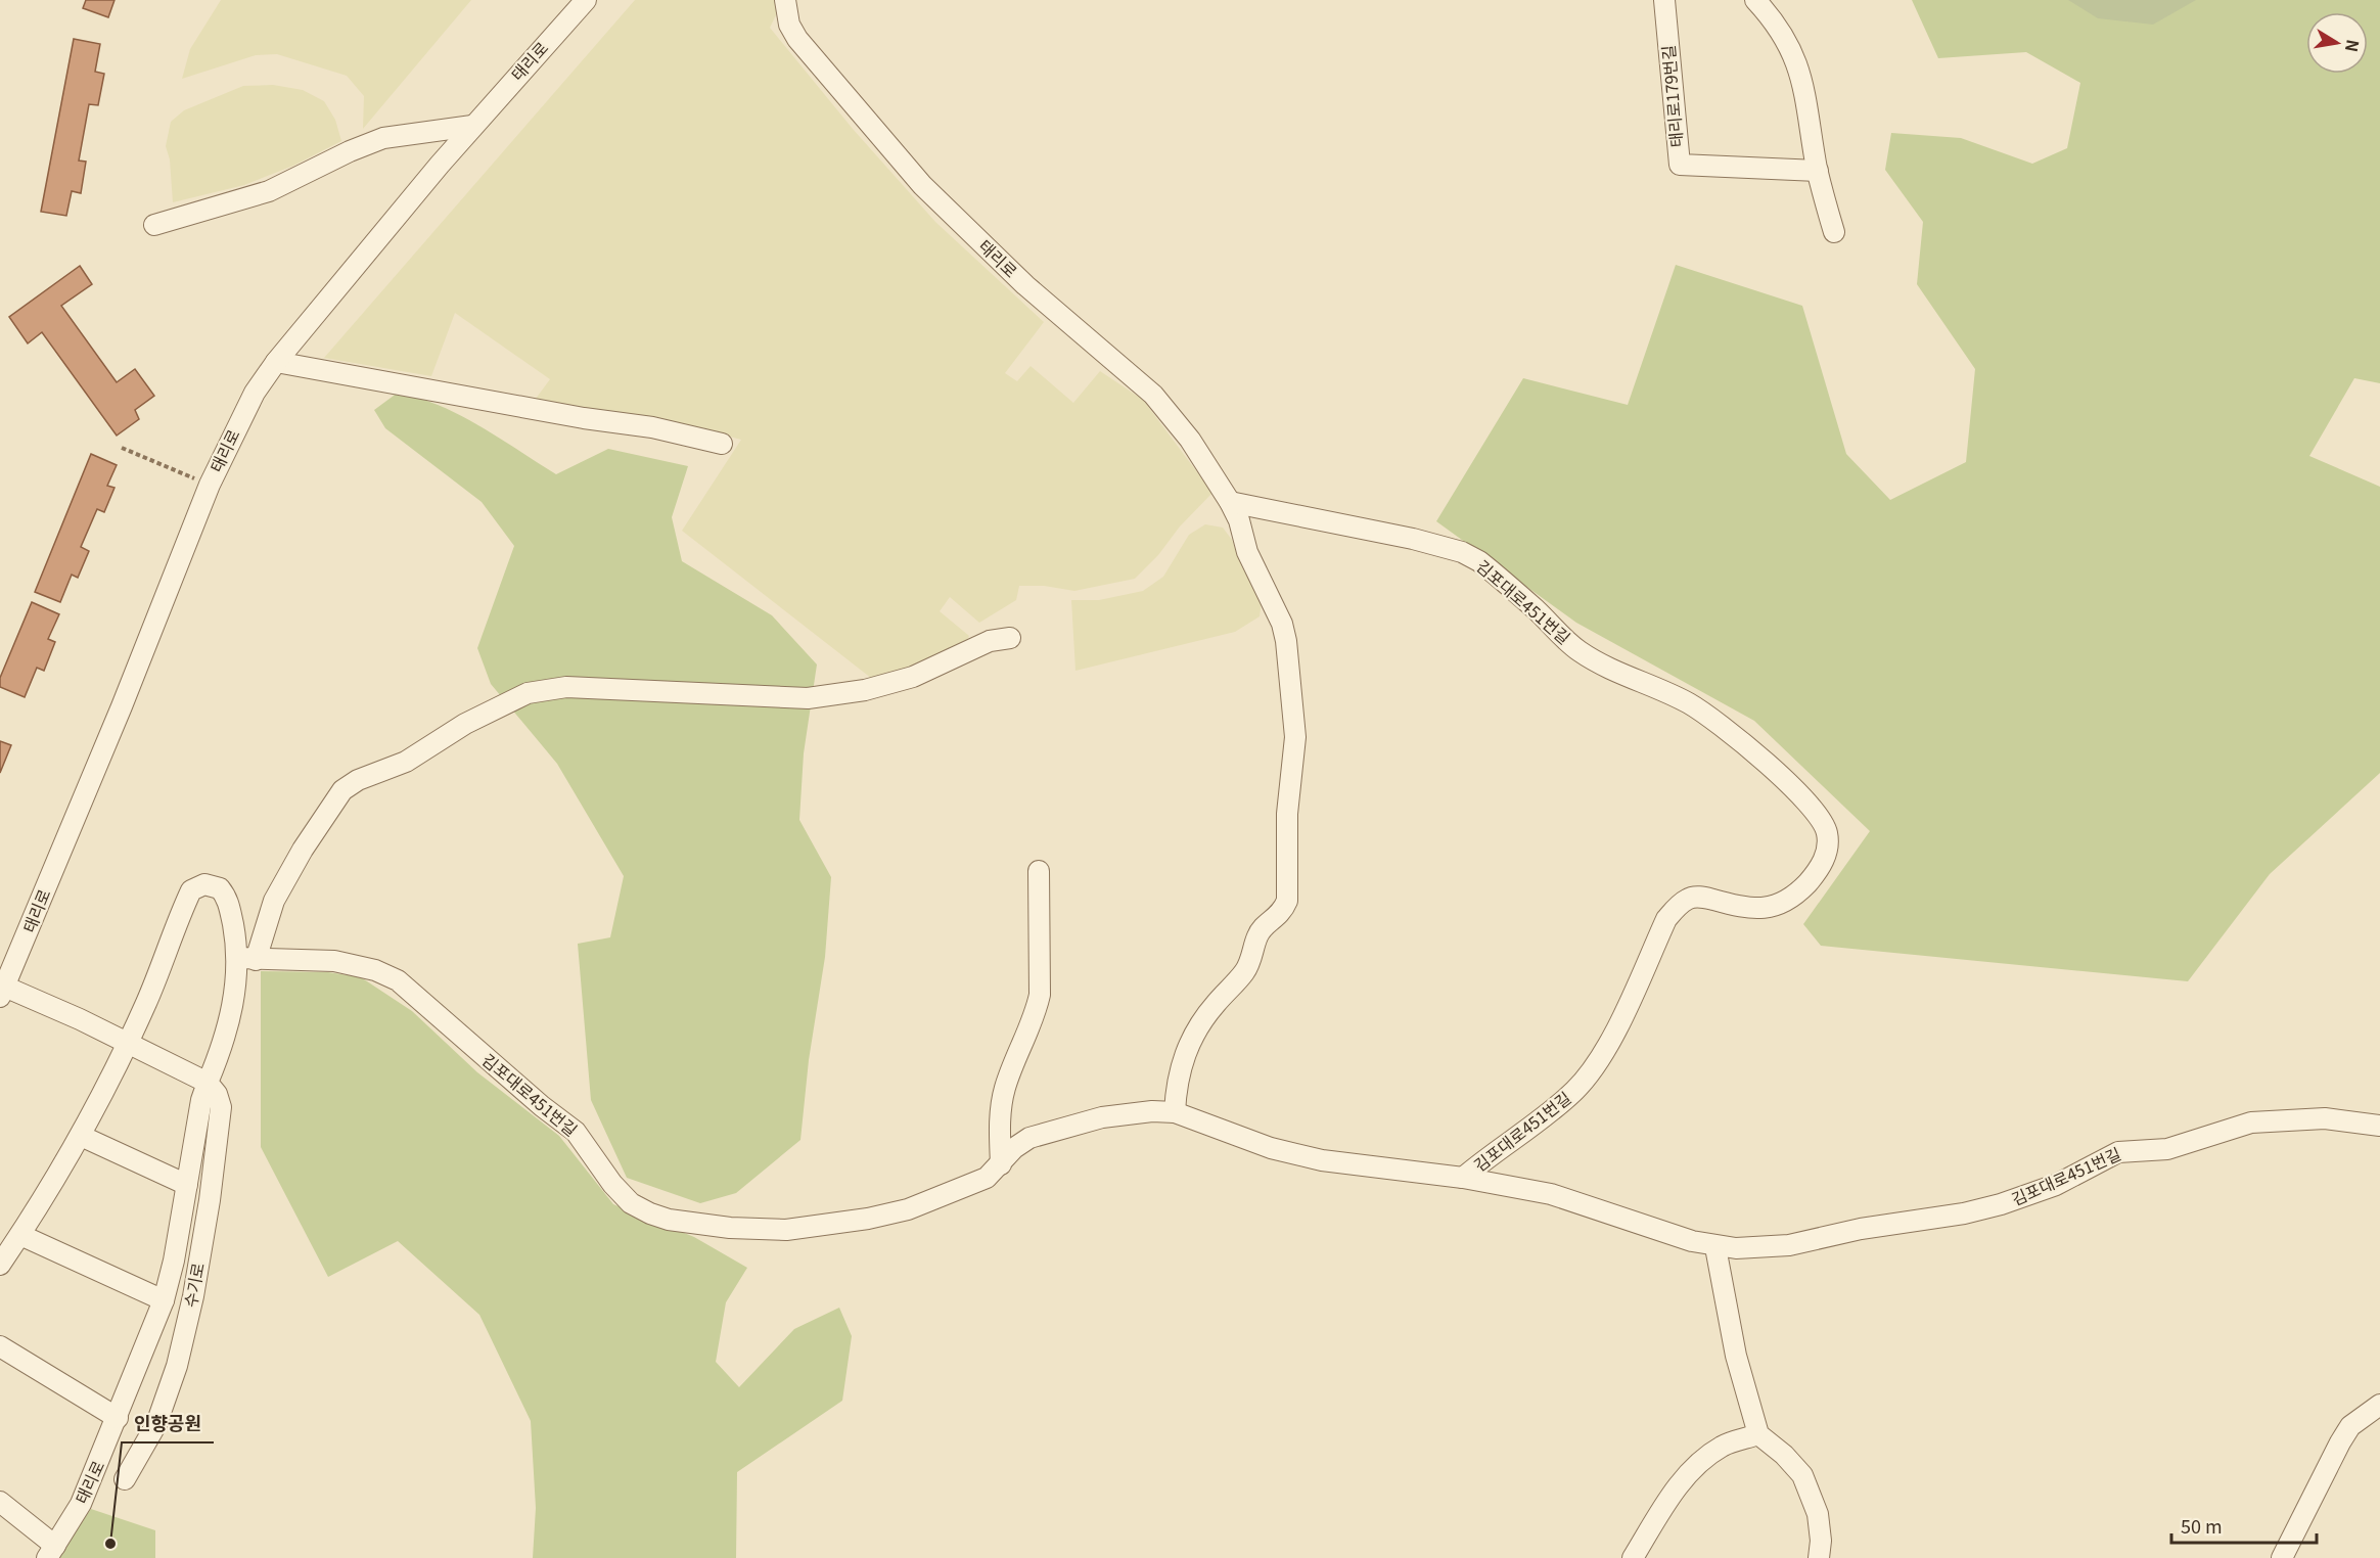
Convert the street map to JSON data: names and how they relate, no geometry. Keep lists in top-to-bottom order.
{
  "streets": {
    "street": [
      "태리로",
      "태리로179번길",
      "김포대로451번길",
      "수기로"
    ]
  },
  "crossings": [
    ["태리로", "김포대로451번길"],
    ["태리로", "수기로"]
  ],
  "places": ["인향공원"],
  "scale_bar": "50 m",
  "north": "right"
}
